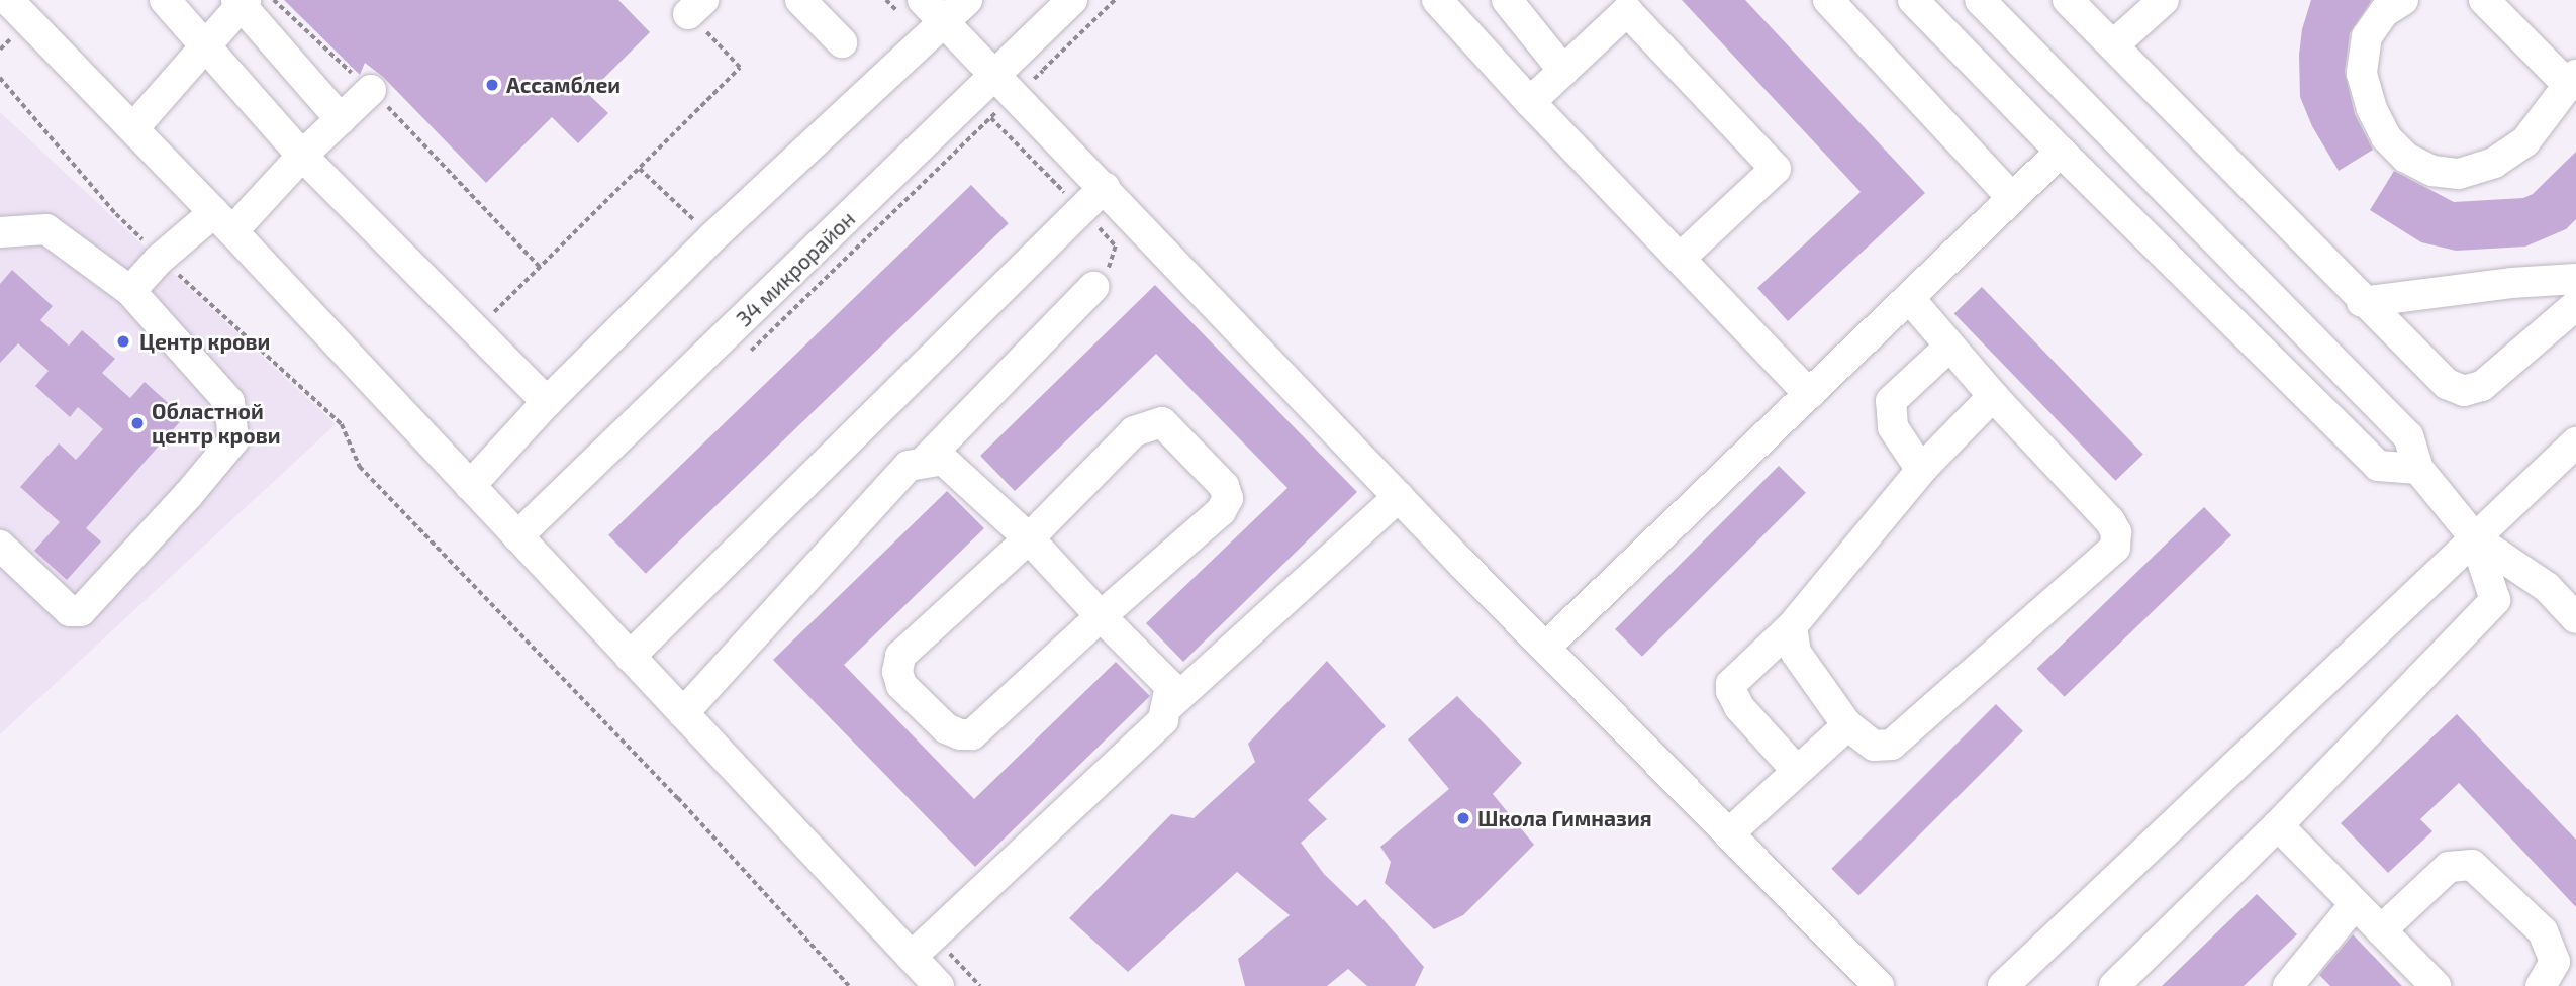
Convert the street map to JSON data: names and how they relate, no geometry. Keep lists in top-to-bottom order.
{
  "streets": {
    "street": ["34 микрорайон"]
  },
  "places": [
    "Ассамблеи",
    "Центр крови",
    "Областной центр крови",
    "Школа Гимназия"
  ]
}
